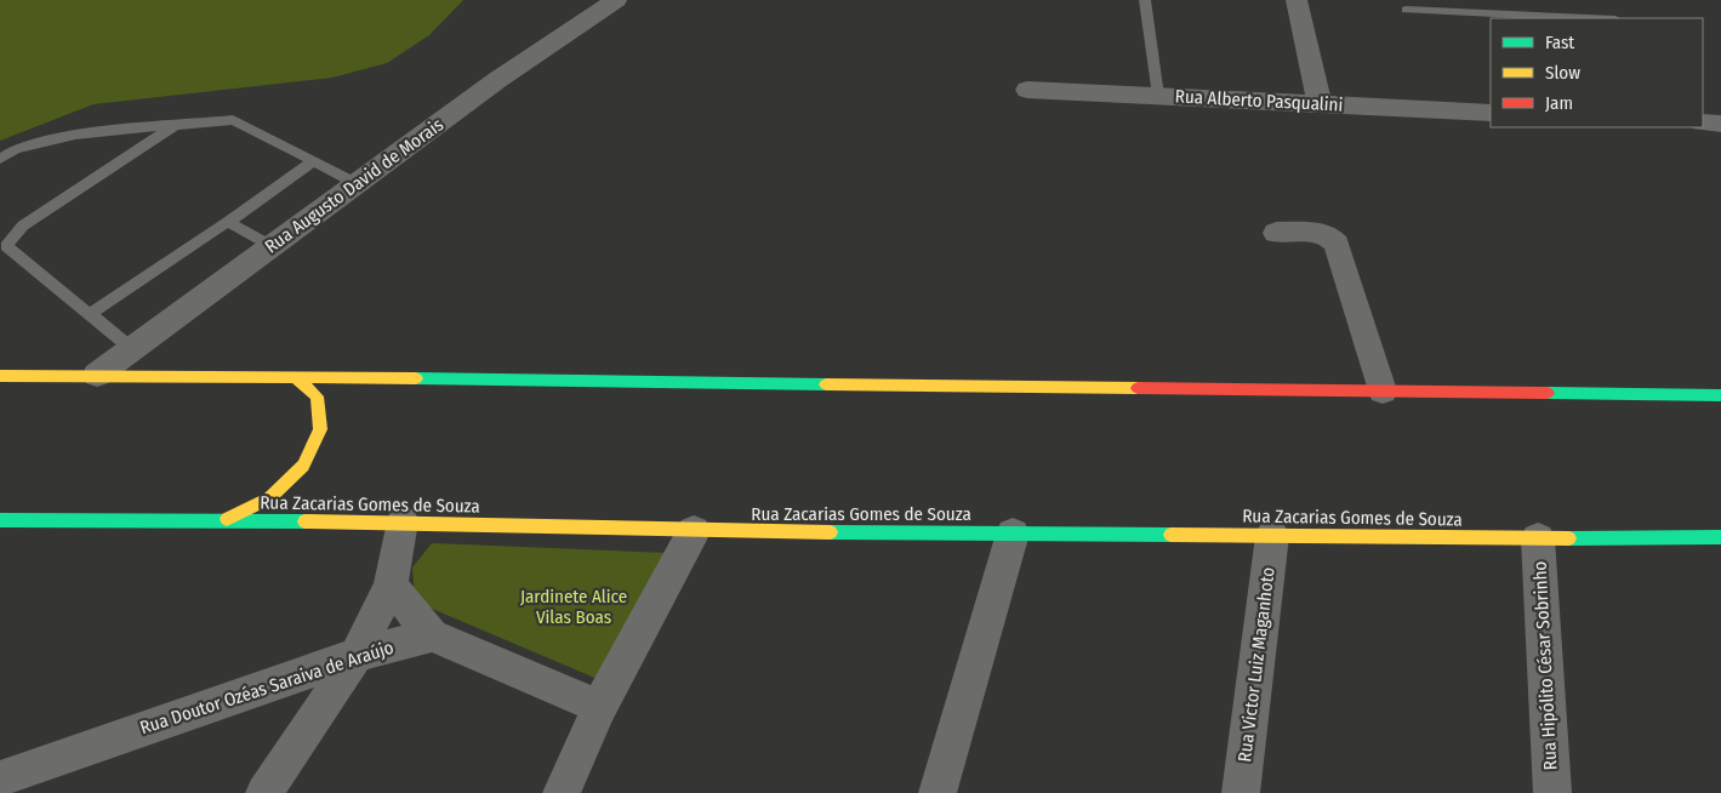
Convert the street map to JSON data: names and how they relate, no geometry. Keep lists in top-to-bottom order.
{
  "streets": {
    "main road": ["Rua Zacarias Gomes de Souza"],
    "street": [
      "Rua Alberto Pasqualini",
      "Rua Augusto David de Morais",
      "Rua Victor Luiz Maganhoto",
      "Rua Hipólito César Sobrinho",
      "Rua Doutor Ozéas Saraiva de Araújo"
    ]
  },
  "crossings": [
    ["Rua Zacarias Gomes de Souza", "Rua Victor Luiz Maganhoto"],
    ["Rua Zacarias Gomes de Souza", "Rua Hipólito César Sobrinho"]
  ],
  "parks": ["Jardinete Alice Vilas Boas"],
  "legend": ["Fast", "Slow", "Jam"]
}
